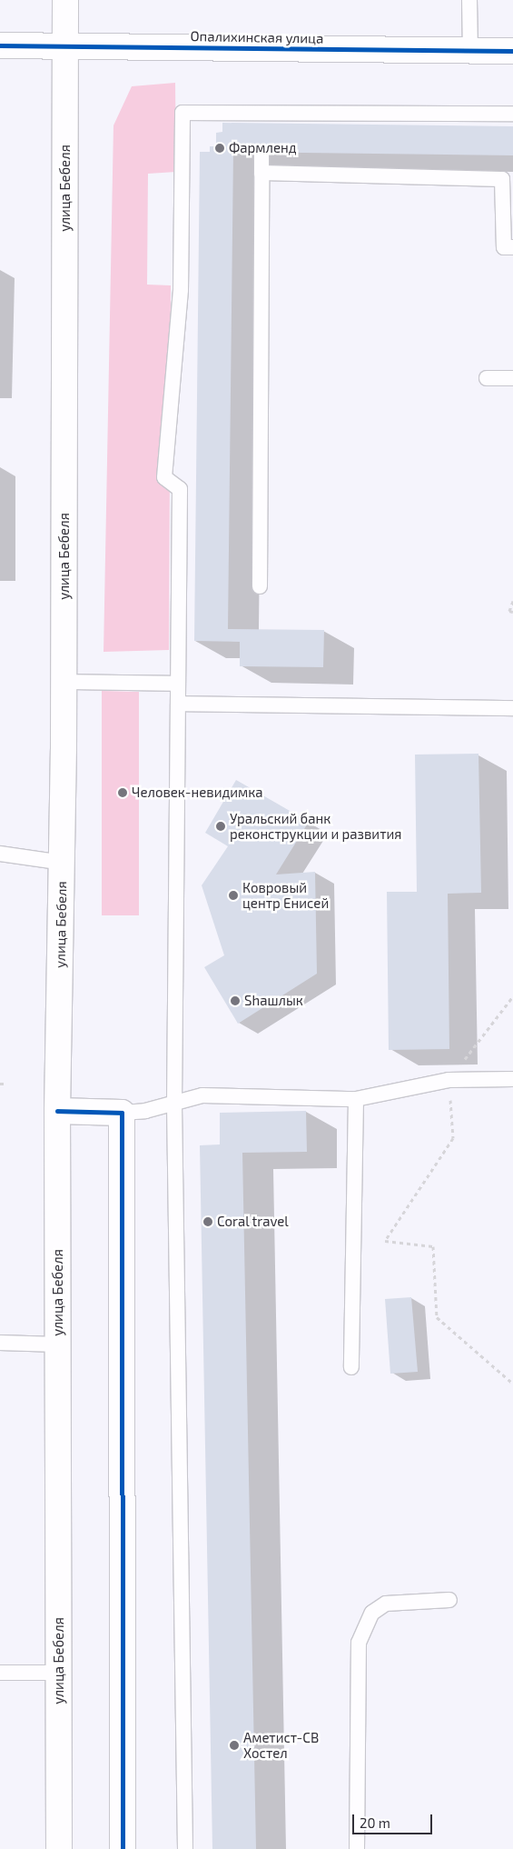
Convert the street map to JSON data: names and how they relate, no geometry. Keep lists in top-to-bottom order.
{
  "streets": {
    "main road": ["Опалихинская улица", "улица Бебеля"]
  },
  "crossings": [
    ["Опалихинская улица", "улица Бебеля"]
  ],
  "places": [
    "Фармленд",
    "Человек-невидимка",
    "Уральский банк реконструкции и развития",
    "Ковровый центр Енисей",
    "Shашлык",
    "Coral travel",
    "Аметист-СВ Хостел"
  ],
  "scale_bar": "20 m"
}
